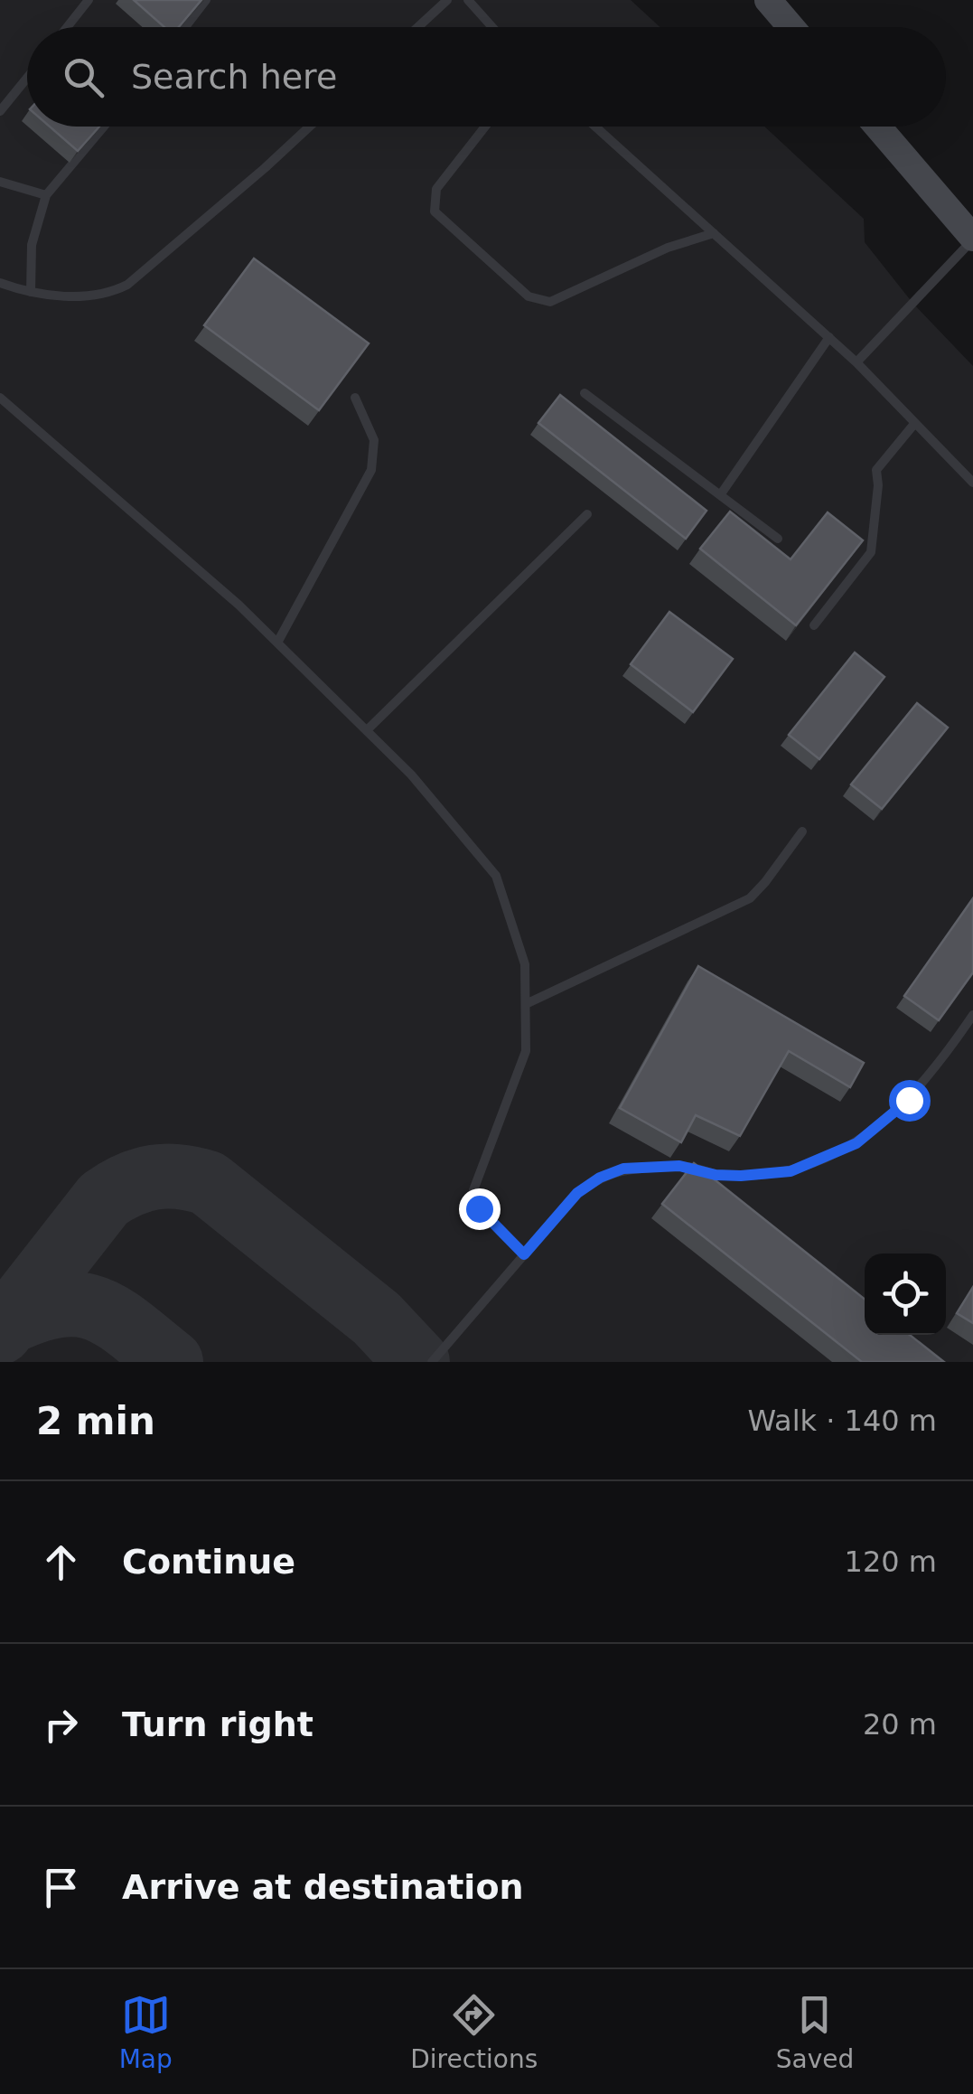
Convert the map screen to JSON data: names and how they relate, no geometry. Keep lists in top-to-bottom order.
{
  "page": {
    "search": "Search here",
    "heading": ["2 min", "Walk · 140 m"],
    "list": [
      ["Continue", "120 m"],
      ["Turn right", "20 m"],
      "Arrive at destination"
    ],
    "nav": ["Map", "Directions", "Saved"]
  }
}
